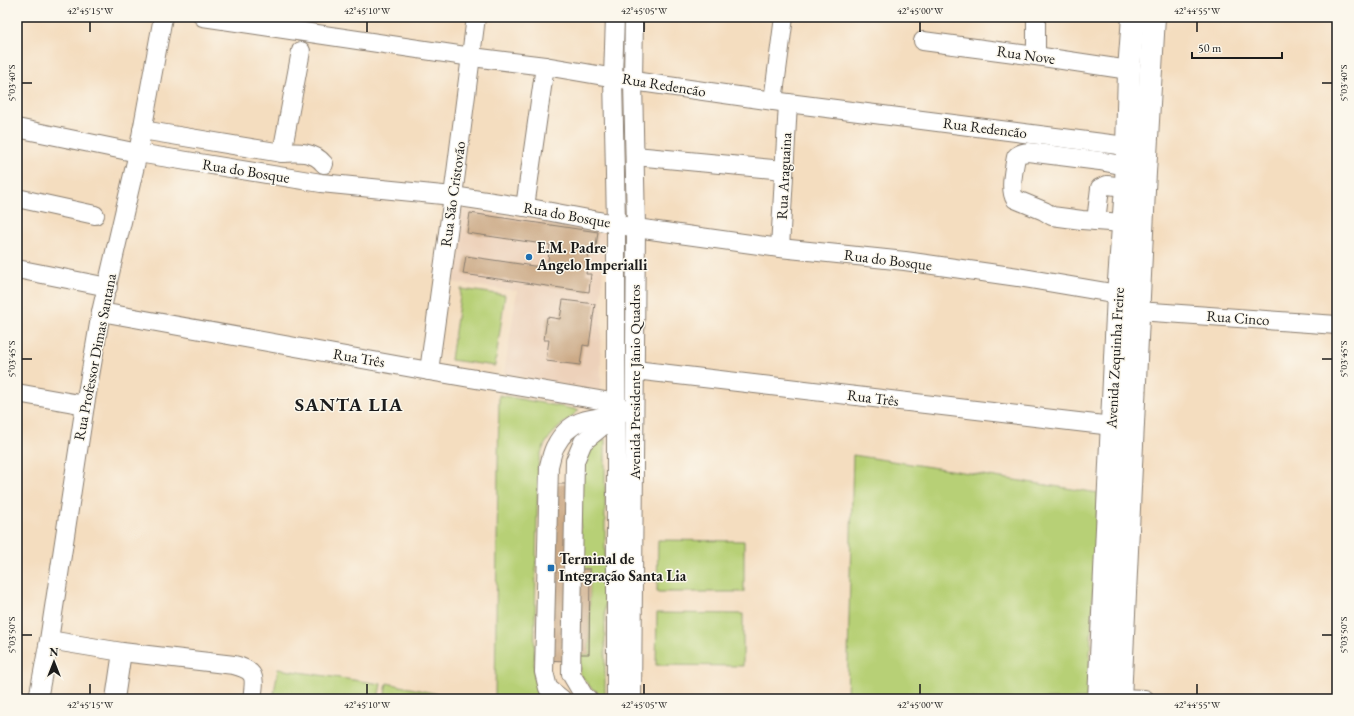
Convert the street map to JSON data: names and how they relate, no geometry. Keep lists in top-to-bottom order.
{
  "streets": {
    "main road": ["Avenida Zequinha Freire"],
    "street": [
      "Rua Nove",
      "Rua Redencão",
      "Rua do Bosque",
      "Rua Araguaina",
      "Rua São Cristovão",
      "Rua Cinco",
      "Rua Professor Dimas Santana",
      "Rua Três",
      "Avenida Presidente Jânio Quadros"
    ]
  },
  "crossings": [
    ["Rua Nove", "Avenida Zequinha Freire"],
    ["Rua Redencão", "Rua Araguaina"],
    ["Rua Redencão", "Rua São Cristovão"],
    ["Rua Redencão", "Avenida Zequinha Freire"],
    ["Rua Redencão", "Avenida Presidente Jânio Quadros"],
    ["Rua do Bosque", "Rua Araguaina"],
    ["Rua do Bosque", "Rua São Cristovão"],
    ["Rua do Bosque", "Rua Professor Dimas Santana"],
    ["Rua do Bosque", "Avenida Zequinha Freire"],
    ["Rua do Bosque", "Avenida Presidente Jânio Quadros"],
    ["Rua São Cristovão", "Rua Três"],
    ["Rua Cinco", "Avenida Zequinha Freire"],
    ["Rua Professor Dimas Santana", "Rua Três"],
    ["Rua Três", "Avenida Zequinha Freire"],
    ["Rua Três", "Avenida Presidente Jânio Quadros"]
  ],
  "districts": ["SANTA LIA"],
  "places": {
    "other": ["E.M. Padre Angelo Imperialli"],
    "transit": ["Terminal de Integração Santa Lia"]
  },
  "scale_bar": "50 m",
  "north": "top",
  "coordinates": [
    "42°45'15\"W",
    "42°45'10\"W",
    "42°45'05\"W",
    "42°45'00\"W",
    "42°44'55\"W",
    "5°03'40\"S",
    "5°03'45\"S",
    "5°03'50\"S"
  ]
}
